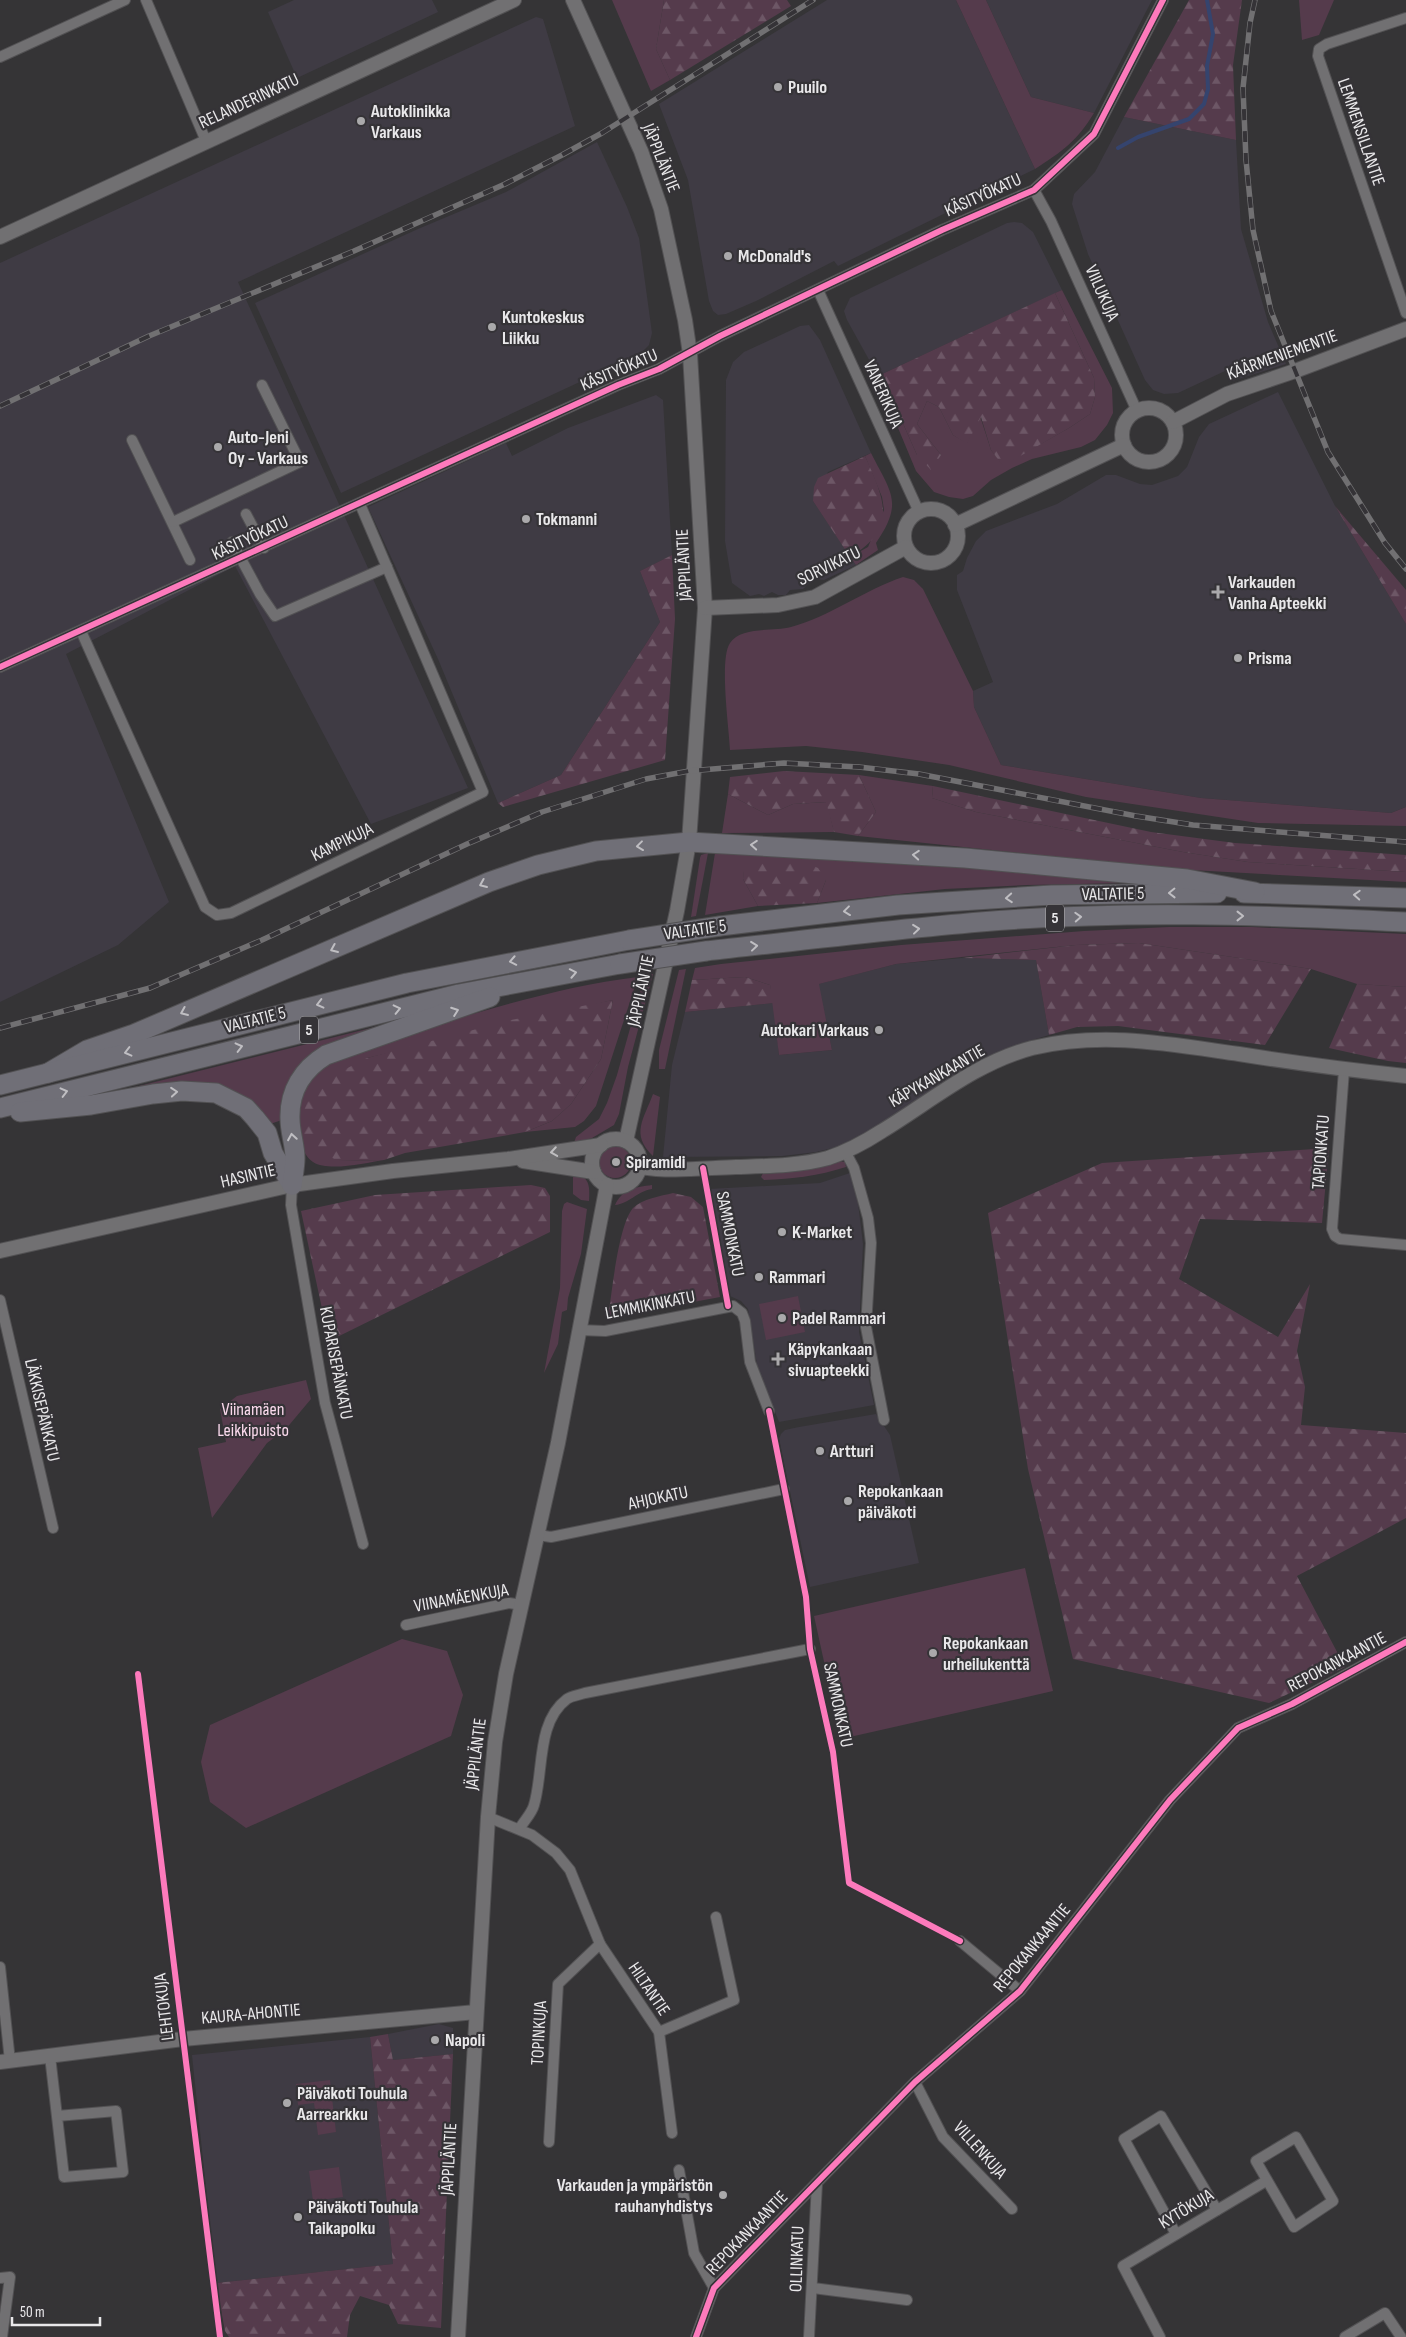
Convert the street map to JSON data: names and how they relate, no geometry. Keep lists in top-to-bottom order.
{
  "streets": {
    "highway": ["VALTATIE 5", "5"],
    "main road": [
      "RELANDERINKATU",
      "JÄPPILÄNTIE",
      "KÄÄRMENIEMENTIE",
      "SORVIKATU",
      "KÄPYKANKAANTIE",
      "HASINTIE",
      "KAURA-AHONTIE"
    ],
    "street": [
      "LEMMENSILLANTIE",
      "KÄSITYÖKATU",
      "VIILUKUJA",
      "VANERIKUJA",
      "KAMPIKUJA",
      "TAPIONKATU",
      "LEMMIKINKATU",
      "KUPARISEPÄNKATU",
      "LÄKKISEPÄNKATU",
      "AHJOKATU",
      "VIINAMÄENKUJA",
      "REPOKANKAANTIE",
      "HILTANTIE",
      "TOPINKUJA",
      "VILLENKUJA",
      "KYTÖKUJA",
      "OLLINKATU"
    ],
    "cycle path": ["SAMMONKATU", "LEHTOKUJA"]
  },
  "crossings": [
    ["JÄPPILÄNTIE", "KÄSITYÖKATU"],
    ["JÄPPILÄNTIE", "SORVIKATU"],
    ["JÄPPILÄNTIE", "KÄPYKANKAANTIE"],
    ["JÄPPILÄNTIE", "HASINTIE"],
    ["JÄPPILÄNTIE", "LEMMIKINKATU"],
    ["JÄPPILÄNTIE", "AHJOKATU"],
    ["JÄPPILÄNTIE", "VIINAMÄENKUJA"],
    ["JÄPPILÄNTIE", "HILTANTIE"],
    ["JÄPPILÄNTIE", "KAURA-AHONTIE"],
    ["KÄSITYÖKATU", "VIILUKUJA"],
    ["KÄSITYÖKATU", "VANERIKUJA"],
    ["KÄSITYÖKATU", "KAMPIKUJA"],
    ["VIILUKUJA", "KÄÄRMENIEMENTIE"],
    ["VANERIKUJA", "SORVIKATU"],
    ["KÄPYKANKAANTIE", "TAPIONKATU"],
    ["KÄPYKANKAANTIE", "HASINTIE"],
    ["HASINTIE", "KUPARISEPÄNKATU"],
    ["REPOKANKAANTIE", "VILLENKUJA"],
    ["REPOKANKAANTIE", "OLLINKATU"],
    ["HILTANTIE", "TOPINKUJA"]
  ],
  "parks": ["Viinamäen Leikkipuisto"],
  "places": {
    "other": [
      "Puuilo",
      "Autoklinikka Varkaus",
      "McDonald's",
      "Kuntokeskus Liikku",
      "Auto-Jeni Oy - Varkaus",
      "Tokmanni",
      "Prisma",
      "Autokari Varkaus",
      "Spiramidi",
      "K-Market",
      "Rammari",
      "Padel Rammari",
      "Artturi",
      "Repokankaan päiväkoti",
      "Repokankaan urheilukenttä",
      "Napoli",
      "Päiväkoti Touhula Aarrearkku",
      "Varkauden ja ympäristön rauhanyhdistys",
      "Päiväkoti Touhula Taikapolku"
    ],
    "health": ["Varkauden Vanha Apteekki", "Käpykankaan sivuapteekki"]
  },
  "scale_bar": "50 m"
}
